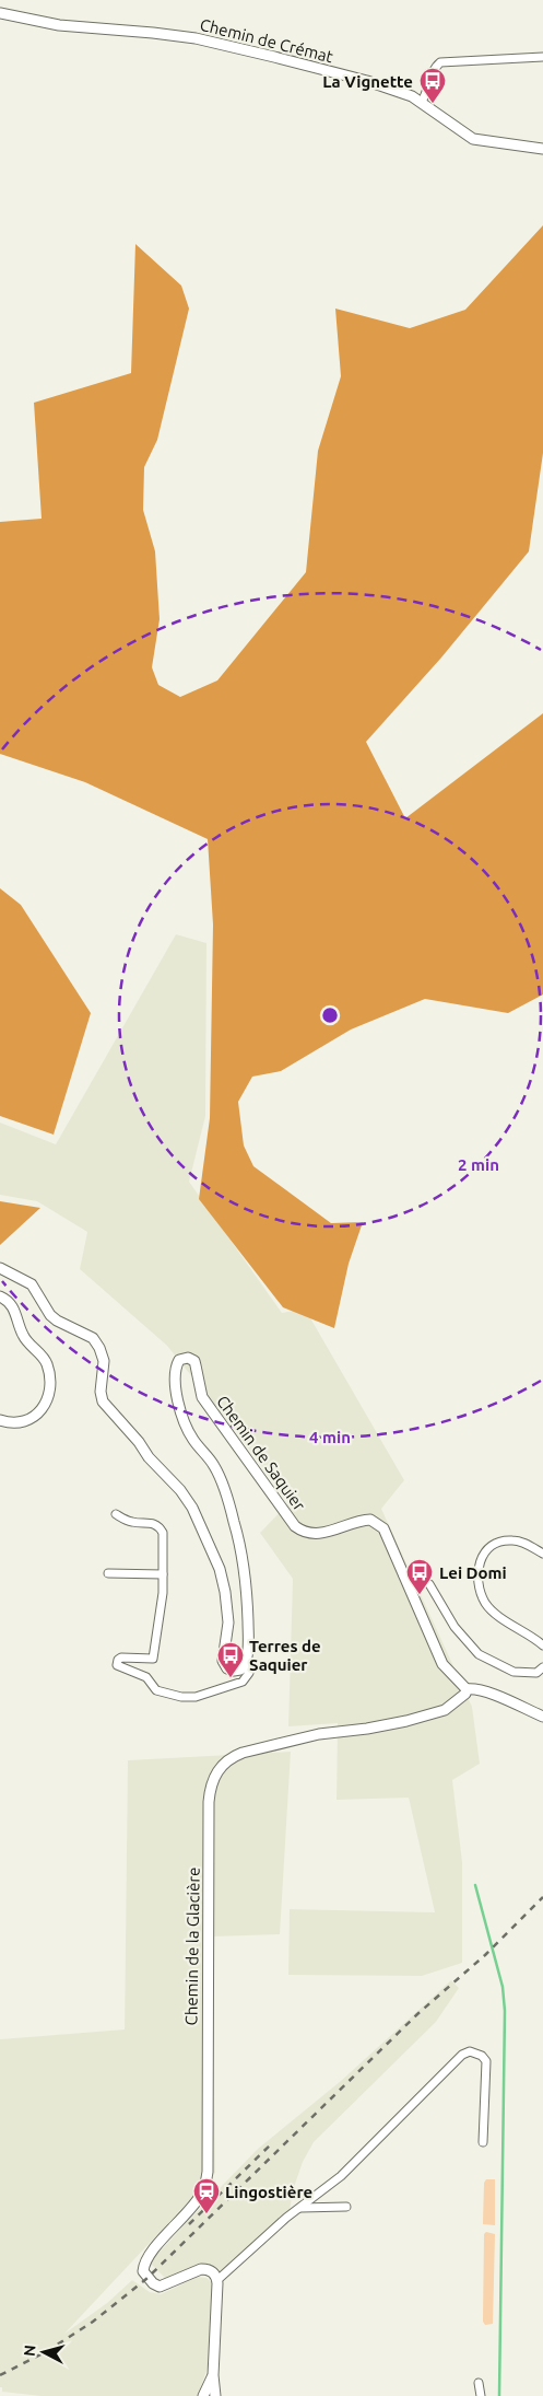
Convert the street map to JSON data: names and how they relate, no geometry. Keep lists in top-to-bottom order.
{
  "streets": {
    "street": ["Chemin de Crémat", "Chemin de Saquier", "Chemin de la Glacière"]
  },
  "crossings": [
    ["Chemin de Saquier", "Chemin de la Glacière"]
  ],
  "places": {
    "bus stop": ["La Vignette", "Lei Domi", "Terres de Saquier"],
    "station": ["Lingostière"]
  },
  "north": "left",
  "rings": ["2 min", "4 min"]
}
